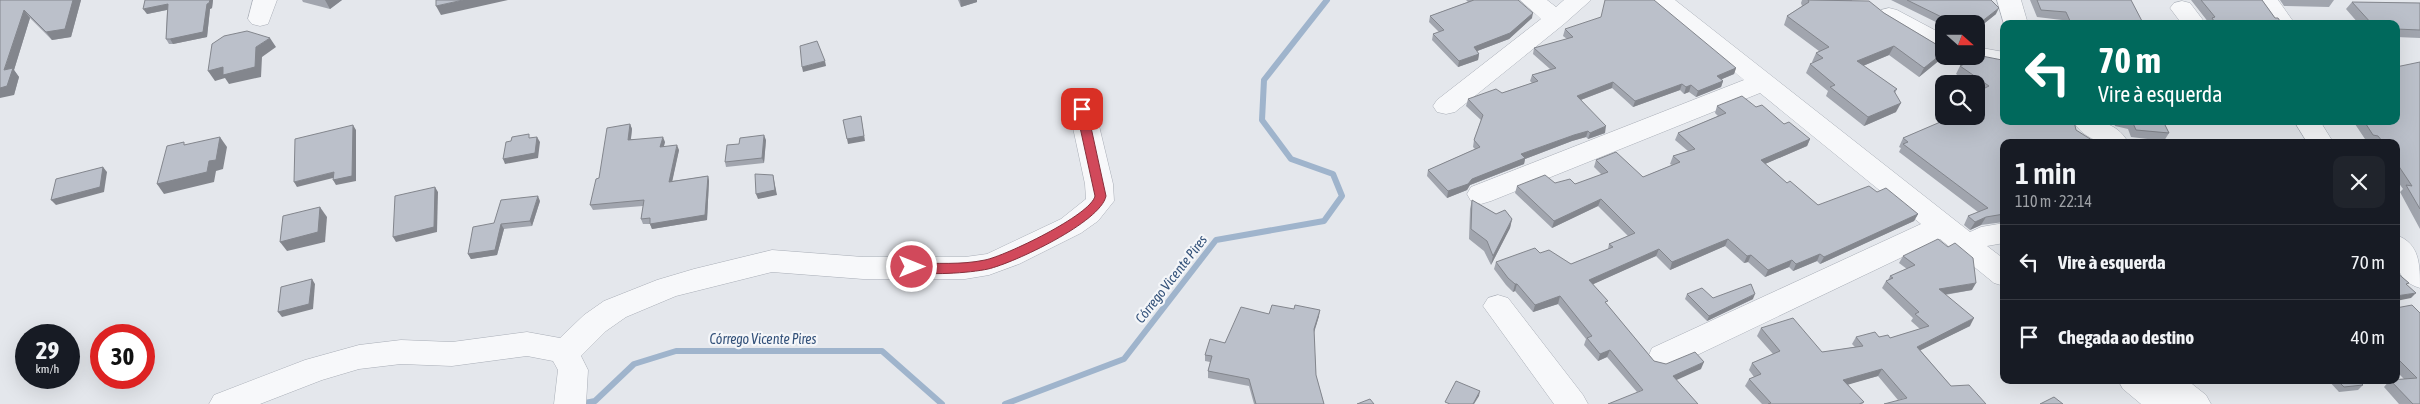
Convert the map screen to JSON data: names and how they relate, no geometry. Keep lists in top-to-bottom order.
{
  "water": ["Córrego Vicente Pires"],
  "north": "right",
  "page": {
    "turn": ["70 m", "Vire à esquerda"],
    "heading": ["1 min", "110 m · 22:14"],
    "list": [
      {
        "name": "Vire à esquerda",
        "value": "70 m"
      },
      {
        "name": "Chegada ao destino",
        "value": "40 m"
      }
    ],
    "speed": "29 km/h",
    "limit": "30"
  }
}
